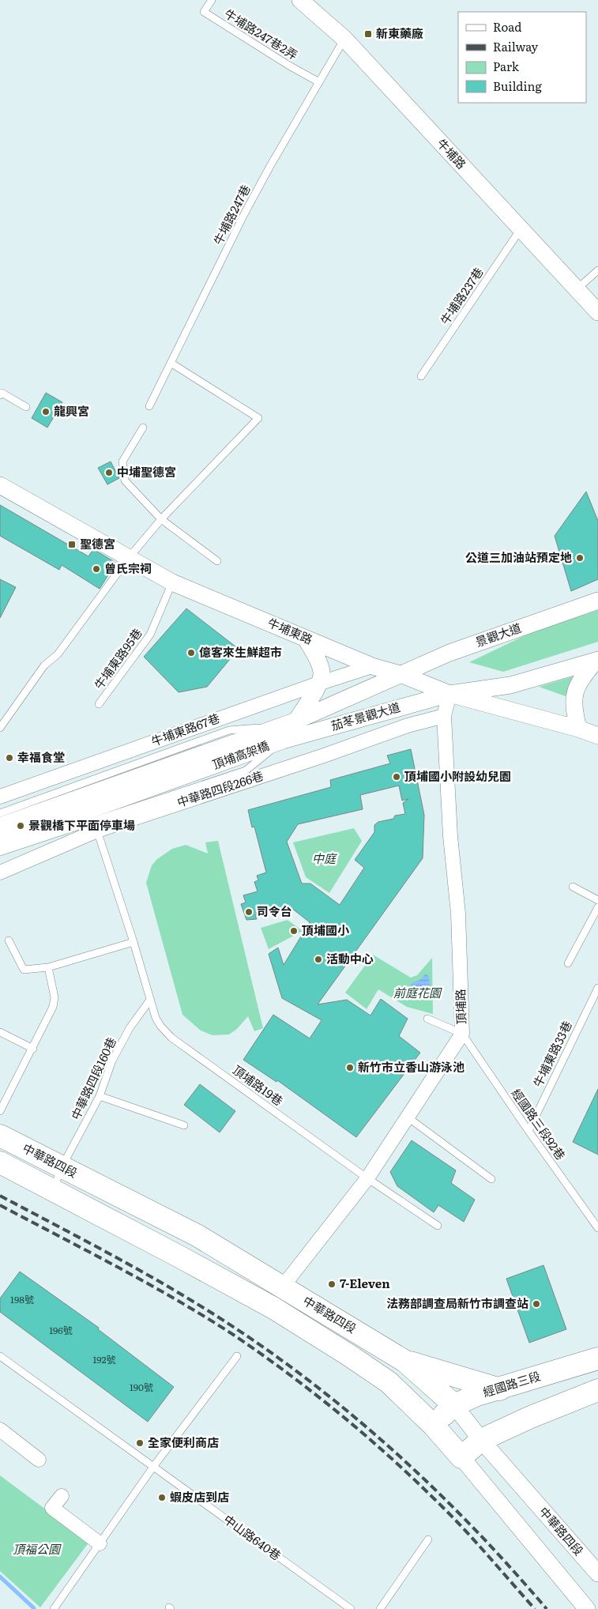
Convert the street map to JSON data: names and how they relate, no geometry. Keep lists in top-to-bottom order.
{
  "streets": {
    "main road": ["中華路四段", "經國路三段"],
    "street": [
      "牛埔路",
      "牛埔東路",
      "景觀大道",
      "茄苳景觀大道",
      "牛埔東路67巷",
      "頂埔高架橋",
      "中華路四段266巷",
      "頂埔路"
    ],
    "lane": [
      "牛埔路247巷2弄",
      "牛埔路247巷",
      "牛埔路237巷",
      "牛埔東路95巷",
      "牛埔東路33巷",
      "中華路四段160巷",
      "頂埔路19巷",
      "經國路三段92巷",
      "中山路640巷"
    ]
  },
  "crossings": [
    ["牛埔路247巷2弄", "牛埔路247巷"],
    ["牛埔路", "牛埔路247巷"],
    ["牛埔路", "牛埔路237巷"],
    ["牛埔東路", "景觀大道"],
    ["牛埔東路", "牛埔東路95巷"],
    ["牛埔東路", "茄苳景觀大道"],
    ["牛埔東路", "牛埔東路67巷"],
    ["牛埔東路", "頂埔路"],
    ["景觀大道", "茄苳景觀大道"],
    ["茄苳景觀大道", "頂埔高架橋"],
    ["茄苳景觀大道", "頂埔路"],
    ["中華路四段266巷", "頂埔路"],
    ["中華路四段266巷", "頂埔路19巷"],
    ["頂埔路", "頂埔路19巷"],
    ["頂埔路", "經國路三段92巷"],
    ["頂埔路", "中華路四段"],
    ["牛埔東路33巷", "經國路三段92巷"],
    ["中華路四段160巷", "頂埔路19巷"],
    ["中華路四段160巷", "中華路四段"],
    ["中華路四段", "經國路三段"]
  ],
  "parks": ["中庭", "前庭花園", "頂福公園"],
  "places": {
    "transit": ["新東藥廠", "聖德宮"],
    "other": [
      "龍興宮",
      "中埔聖德宮",
      "公道三加油站預定地",
      "曾氏宗祠",
      "億客來生鮮超市",
      "幸福食堂",
      "頂埔國小附設幼兒園",
      "景觀橋下平面停車場",
      "司令台",
      "頂埔國小",
      "活動中心",
      "新竹市立香山游泳池",
      "7-Eleven",
      "法務部調查局新竹市調查站",
      "全家便利商店",
      "蝦皮店到店"
    ]
  },
  "house_numbers": [
    "198號",
    "196號",
    "192號",
    "190號"
  ],
  "legend": [
    "Road",
    "Railway",
    "Park",
    "Building"
  ]
}
